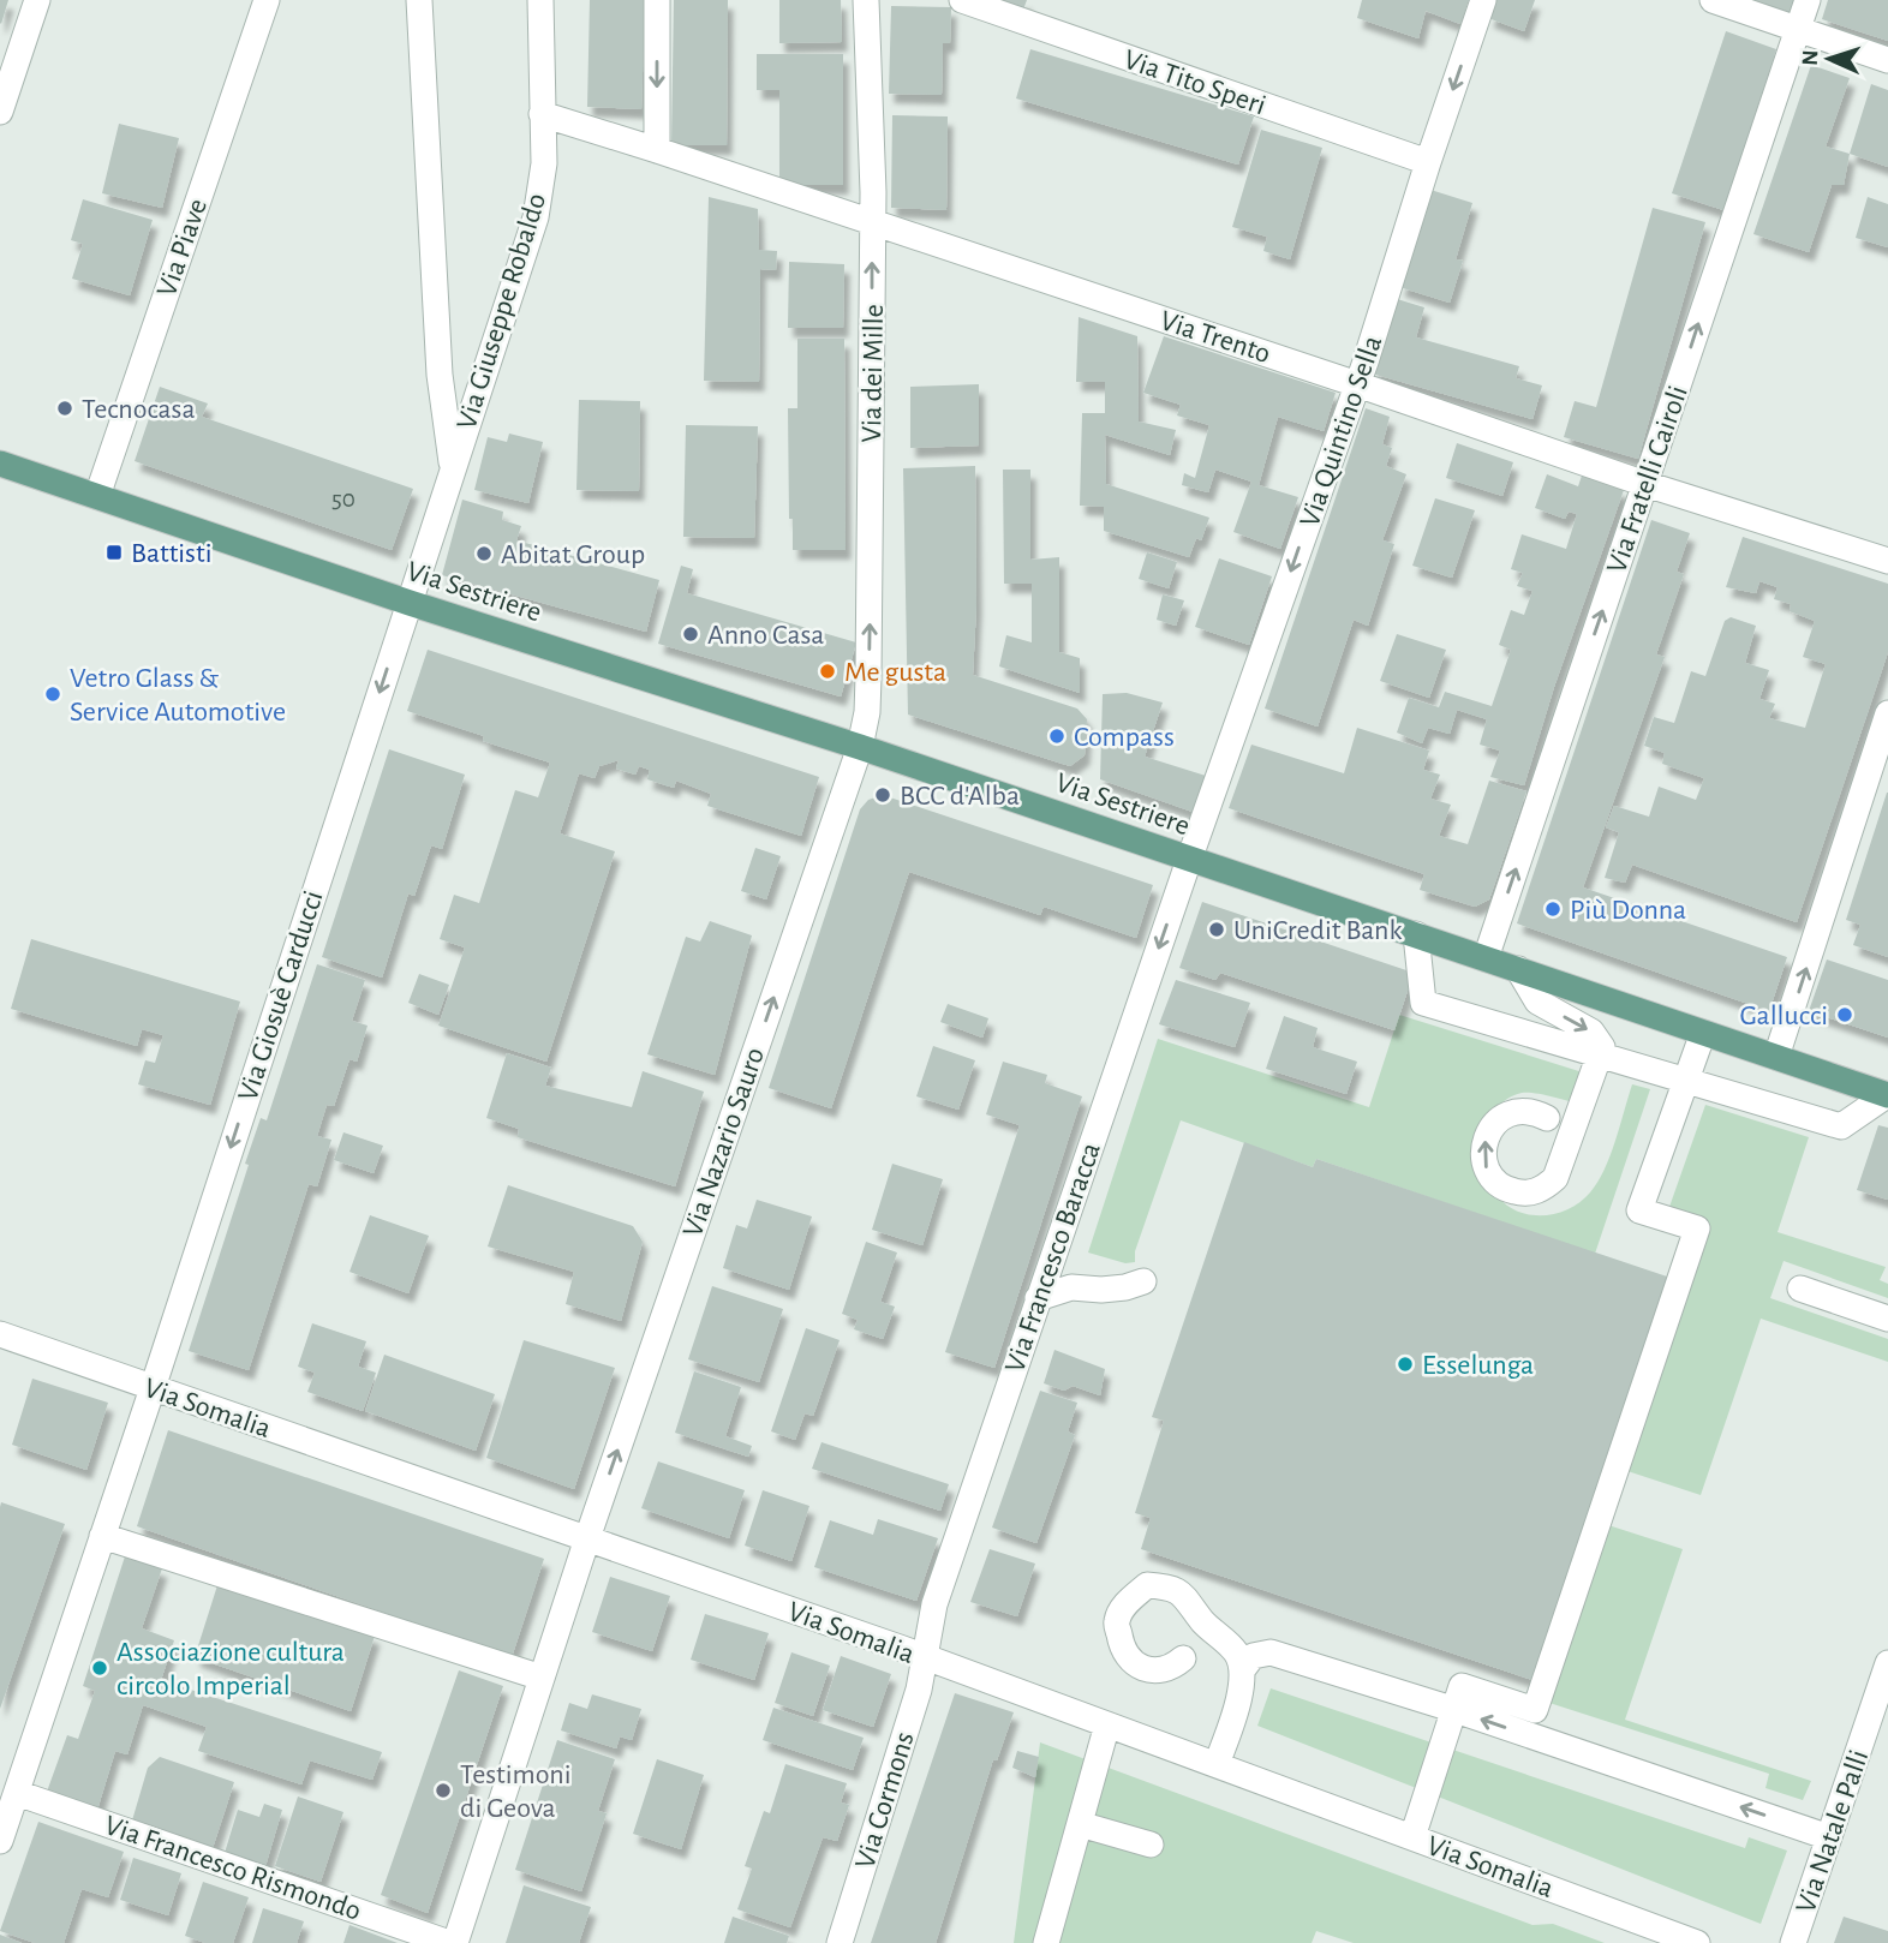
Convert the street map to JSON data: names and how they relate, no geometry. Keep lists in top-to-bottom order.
{
  "streets": {
    "main road": ["Via Sestriere"],
    "street": [
      "Via Tito Speri",
      "Via Piave",
      "Via Giuseppe Robaldo",
      "Via Trento",
      "Via dei Mille",
      "Via Quintino Sella",
      "Via Fratelli Cairoli",
      "Via Giosuè Carducci",
      "Via Nazario Sauro",
      "Via Francesco Baracca",
      "Via Somalia",
      "Via Cormons",
      "Via Natale Palli",
      "Via Francesco Rismondo"
    ]
  },
  "crossings": [
    ["Via Tito Speri", "Via Quintino Sella"],
    ["Via Piave", "Via Sestriere"],
    ["Via Giuseppe Robaldo", "Via Trento"],
    ["Via Giuseppe Robaldo", "Via Sestriere"],
    ["Via Giuseppe Robaldo", "Via Giosuè Carducci"],
    ["Via Trento", "Via dei Mille"],
    ["Via Trento", "Via Quintino Sella"],
    ["Via Trento", "Via Fratelli Cairoli"],
    ["Via dei Mille", "Via Sestriere"],
    ["Via dei Mille", "Via Nazario Sauro"],
    ["Via Quintino Sella", "Via Sestriere"],
    ["Via Quintino Sella", "Via Francesco Baracca"],
    ["Via Fratelli Cairoli", "Via Sestriere"],
    ["Via Sestriere", "Via Giosuè Carducci"],
    ["Via Sestriere", "Via Nazario Sauro"],
    ["Via Sestriere", "Via Francesco Baracca"],
    ["Via Giosuè Carducci", "Via Somalia"],
    ["Via Nazario Sauro", "Via Somalia"],
    ["Via Nazario Sauro", "Via Francesco Rismondo"],
    ["Via Francesco Baracca", "Via Somalia"],
    ["Via Francesco Baracca", "Via Cormons"],
    ["Via Somalia", "Via Cormons"]
  ],
  "one_way": [
    "Via dei Mille",
    "Via Quintino Sella",
    "Via Fratelli Cairoli",
    "Via Giosuè Carducci",
    "Via Nazario Sauro",
    "Via Francesco Baracca"
  ],
  "places": {
    "other": [
      "Tecnocasa",
      "Abitat Group",
      "Anno Casa",
      "Me gusta",
      "Vetro Glass & Service Automotive",
      "Compass",
      "BCC d'Alba",
      "Più Donna",
      "UniCredit Bank",
      "Gallucci",
      "Esselunga",
      "Associazione cultura circolo Imperial",
      "Testimoni di Geova"
    ],
    "transit": ["Battisti"]
  },
  "house_numbers": ["50"],
  "north": "left"
}
